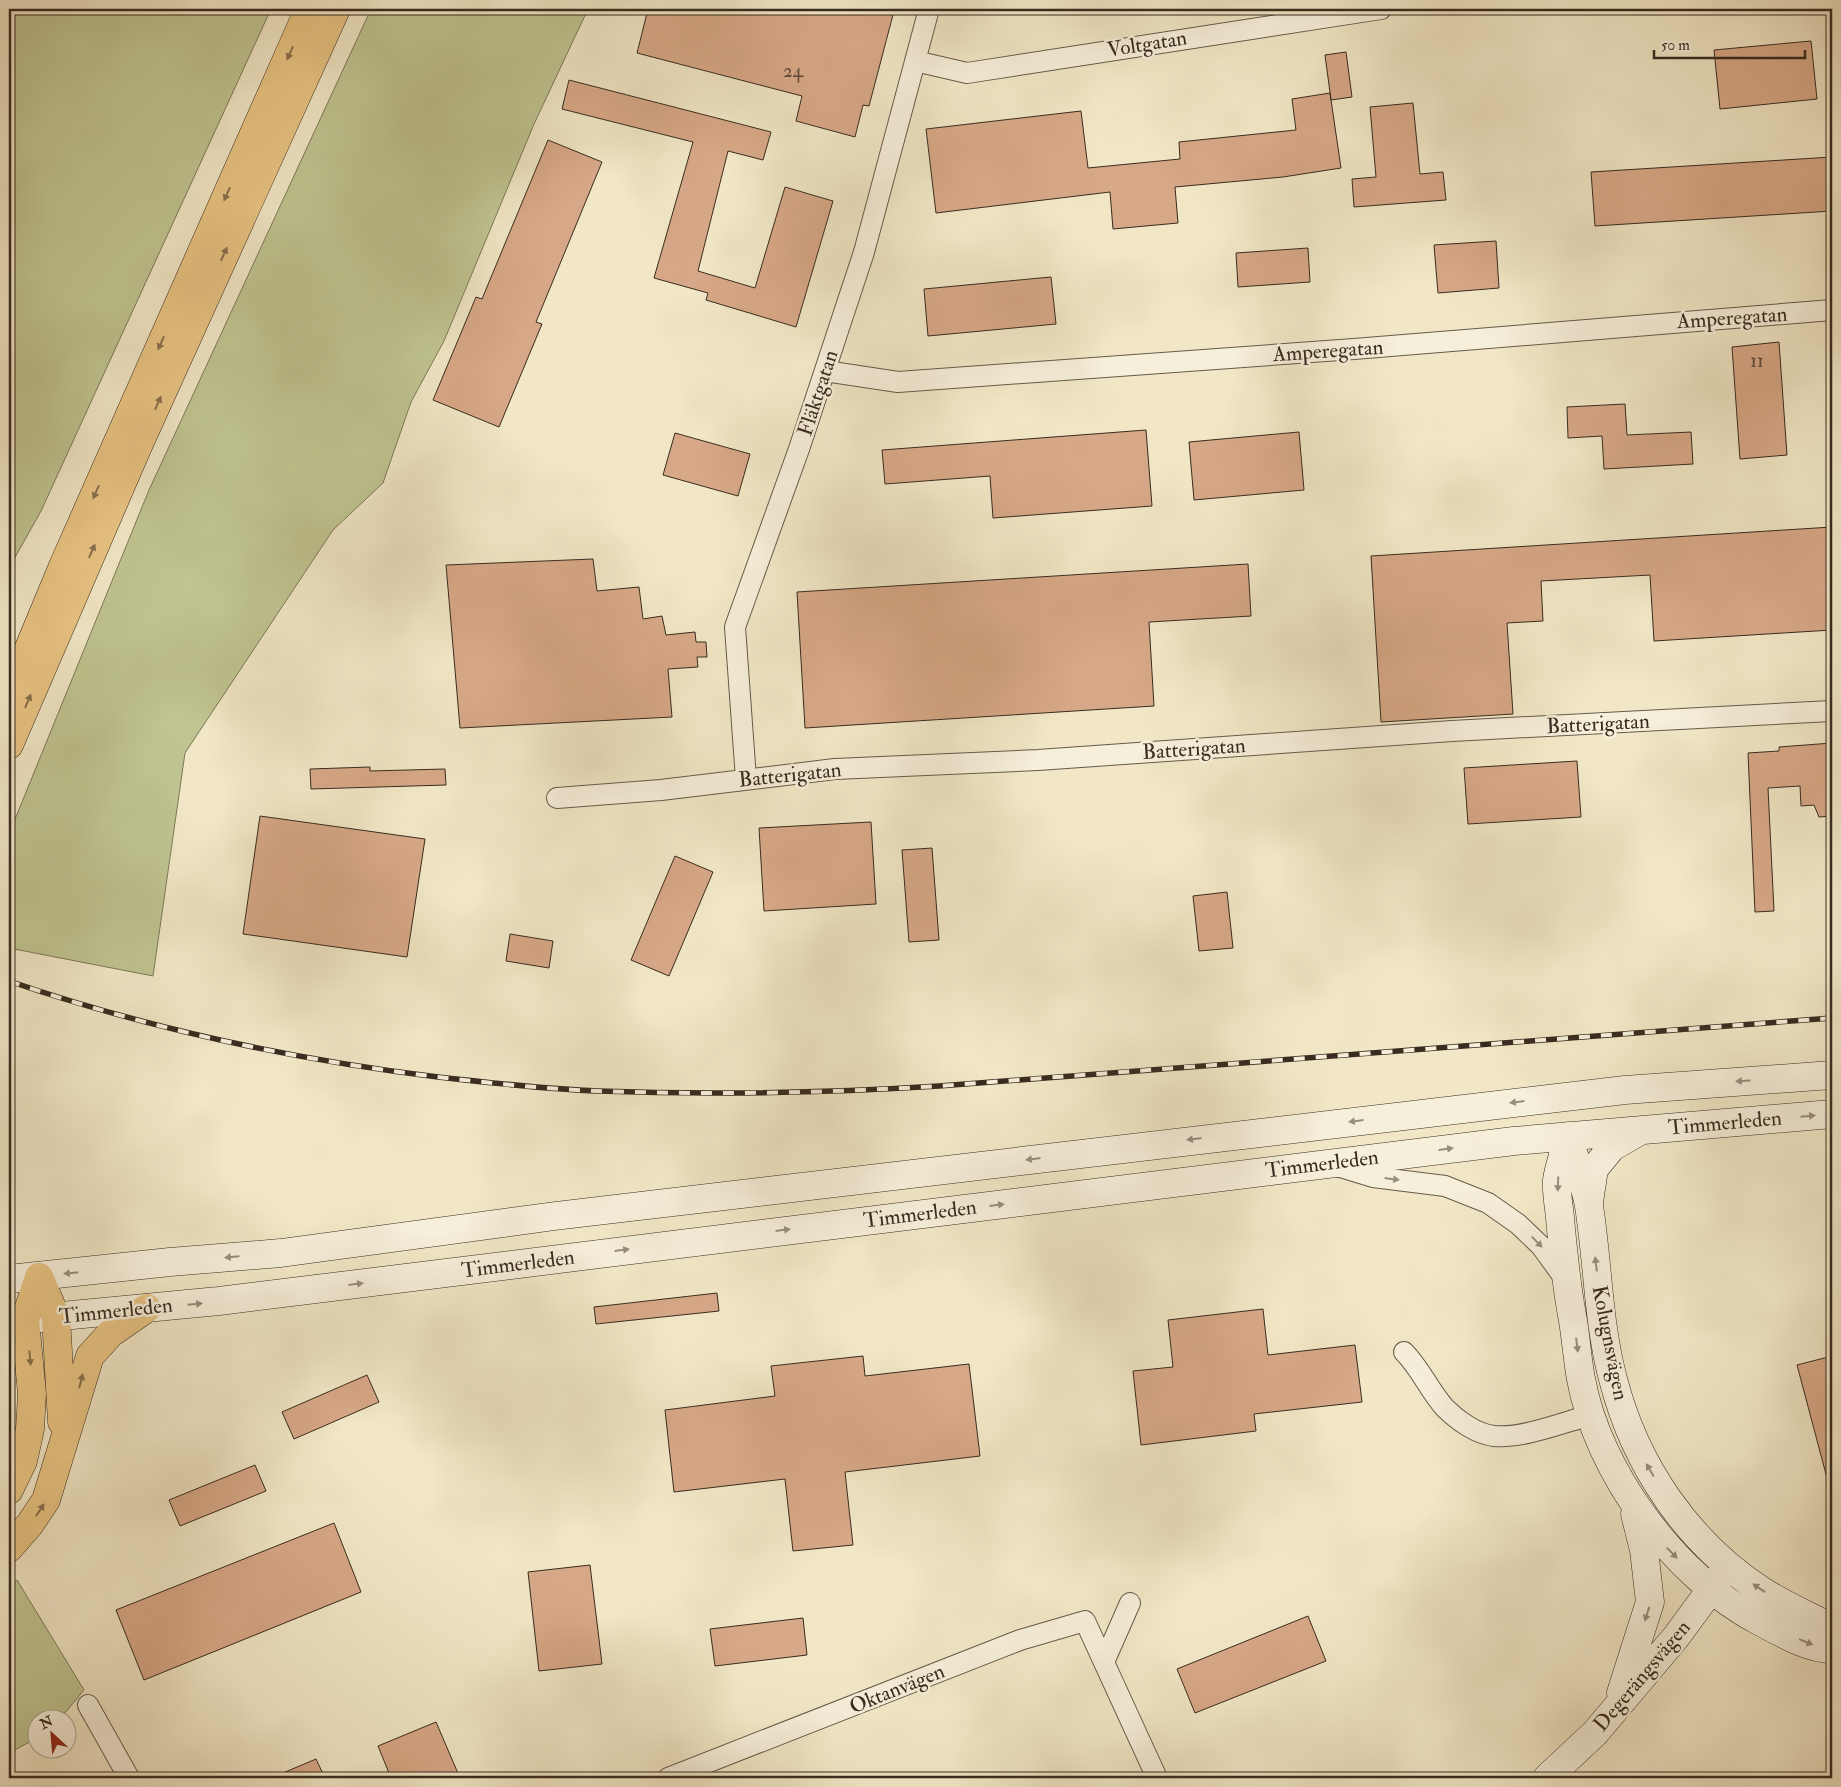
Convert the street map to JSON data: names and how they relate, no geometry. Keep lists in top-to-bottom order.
{
  "streets": {
    "main road": ["Timmerleden", "Kolugnsvägen", "Degerängsvägen"],
    "street": [
      "Voltgatan",
      "Amperegatan",
      "Fläktgatan",
      "Batterigatan",
      "Oktanvägen"
    ]
  },
  "crossings": [
    ["Voltgatan", "Fläktgatan"],
    ["Amperegatan", "Fläktgatan"],
    ["Fläktgatan", "Batterigatan"],
    ["Timmerleden", "Kolugnsvägen"],
    ["Kolugnsvägen", "Degerängsvägen"]
  ],
  "house_numbers": ["24", "11"],
  "scale_bar": "50 m",
  "north": "top left"
}
